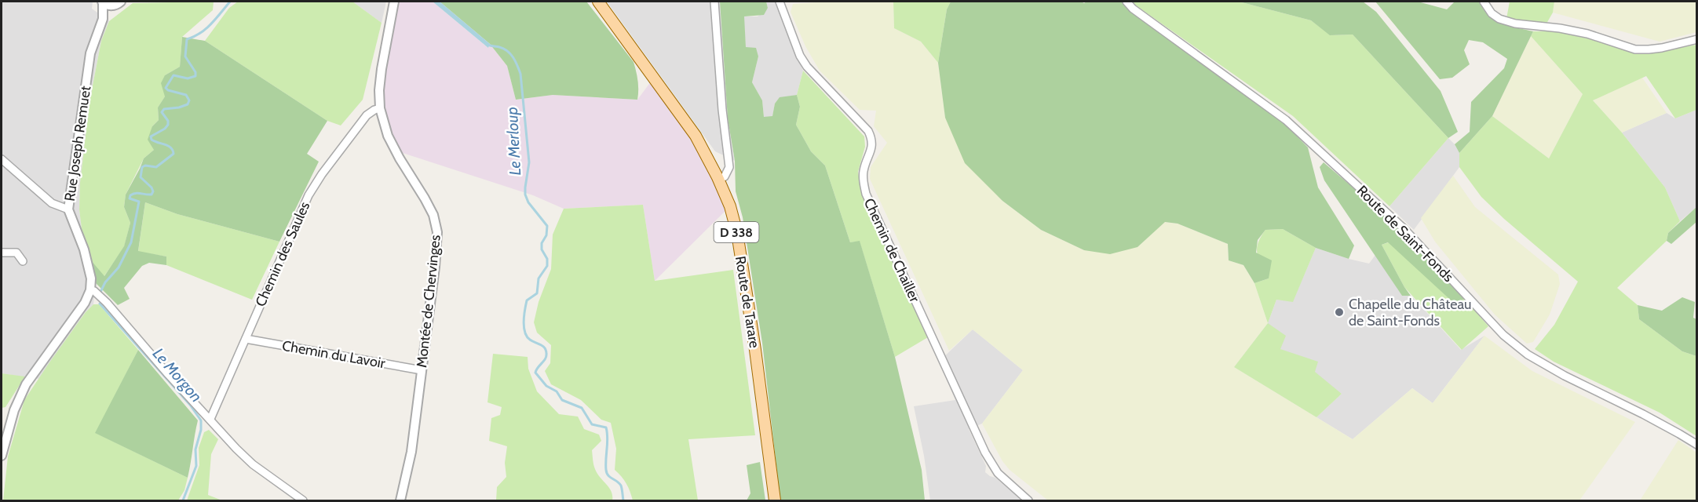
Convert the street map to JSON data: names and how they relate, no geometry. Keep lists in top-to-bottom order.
{
  "streets": {
    "main road": ["D 338", "Route de Tarare"],
    "street": [
      "Rue Joseph Remuet",
      "Route de Saint-Fonds",
      "Chemin de Chailler",
      "Chemin des Saules",
      "Montée de Chervinges",
      "Chemin du Lavoir"
    ]
  },
  "crossings": [
    ["Chemin des Saules", "Montée de Chervinges"],
    ["Chemin des Saules", "Chemin du Lavoir"],
    ["Montée de Chervinges", "Chemin du Lavoir"]
  ],
  "water": ["Le Merloup", "Le Morgon"],
  "places": ["Chapelle du Château de Saint-Fonds"]
}
